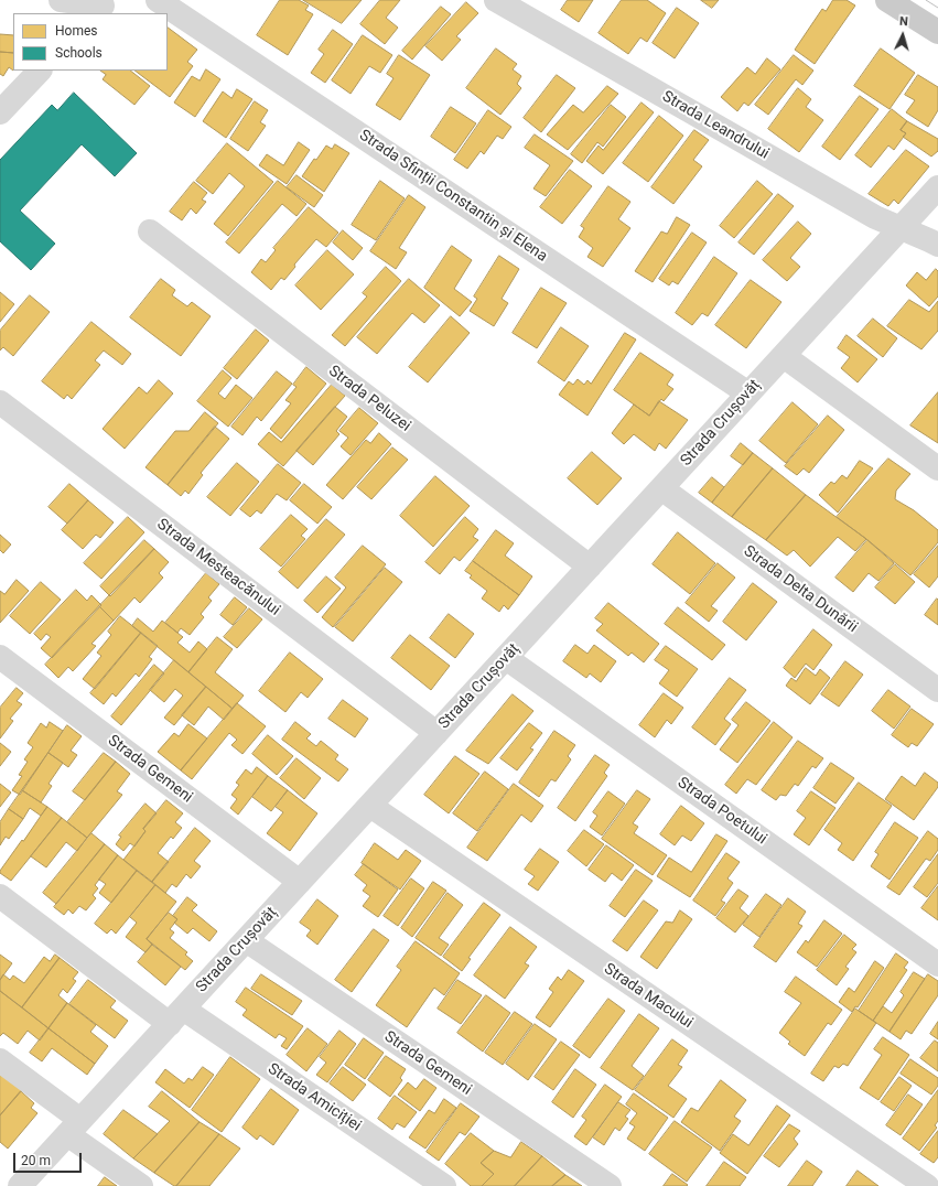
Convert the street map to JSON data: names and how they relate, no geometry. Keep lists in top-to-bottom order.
{
  "streets": {
    "street": [
      "Strada Leandrului",
      "Strada Sfinții Constantin și Elena",
      "Strada Peluzei",
      "Strada Crușovăț",
      "Strada Mesteacănului",
      "Strada Delta Dunării",
      "Strada Gemeni",
      "Strada Poetului",
      "Strada Macului",
      "Strada Amiciției"
    ]
  },
  "crossings": [
    ["Strada Leandrului", "Strada Crușovăț"],
    ["Strada Sfinții Constantin și Elena", "Strada Crușovăț"],
    ["Strada Peluzei", "Strada Crușovăț"],
    ["Strada Crușovăț", "Strada Mesteacănului"],
    ["Strada Crușovăț", "Strada Delta Dunării"],
    ["Strada Crușovăț", "Strada Gemeni"],
    ["Strada Crușovăț", "Strada Poetului"],
    ["Strada Crușovăț", "Strada Macului"],
    ["Strada Crușovăț", "Strada Amiciției"]
  ],
  "legend": ["Homes", "Schools"],
  "scale_bar": "20 m",
  "north": "top"
}
